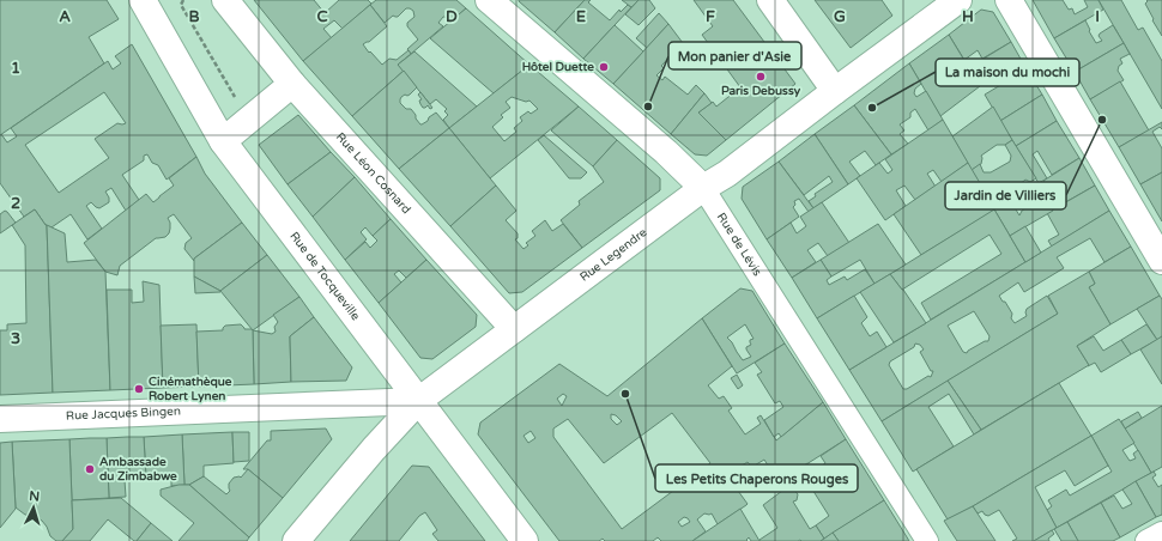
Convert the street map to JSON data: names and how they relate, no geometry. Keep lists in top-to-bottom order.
{
  "streets": {
    "street": [
      "Rue Léon Cosnard",
      "Rue de Lévis",
      "Rue Legendre",
      "Rue de Tocqueville",
      "Rue Jacques Bingen"
    ]
  },
  "crossings": [
    ["Rue Léon Cosnard", "Rue Legendre"],
    ["Rue de Lévis", "Rue Legendre"],
    ["Rue Legendre", "Rue de Tocqueville"],
    ["Rue Legendre", "Rue Jacques Bingen"],
    ["Rue de Tocqueville", "Rue Jacques Bingen"]
  ],
  "places": [
    "Hôtel Duette",
    "Paris Debussy",
    "Mon panier d'Asie",
    "La maison du mochi",
    "Jardin de Villiers",
    "Cinémathèque Robert Lynen",
    "Les Petits Chaperons Rouges",
    "Ambassade du Zimbabwe"
  ],
  "north": "top",
  "grid": {
    "columns": [
      "A",
      "B",
      "C",
      "D",
      "E",
      "F",
      "G",
      "H",
      "I"
    ],
    "rows": ["1", "2", "3"]
  }
}
